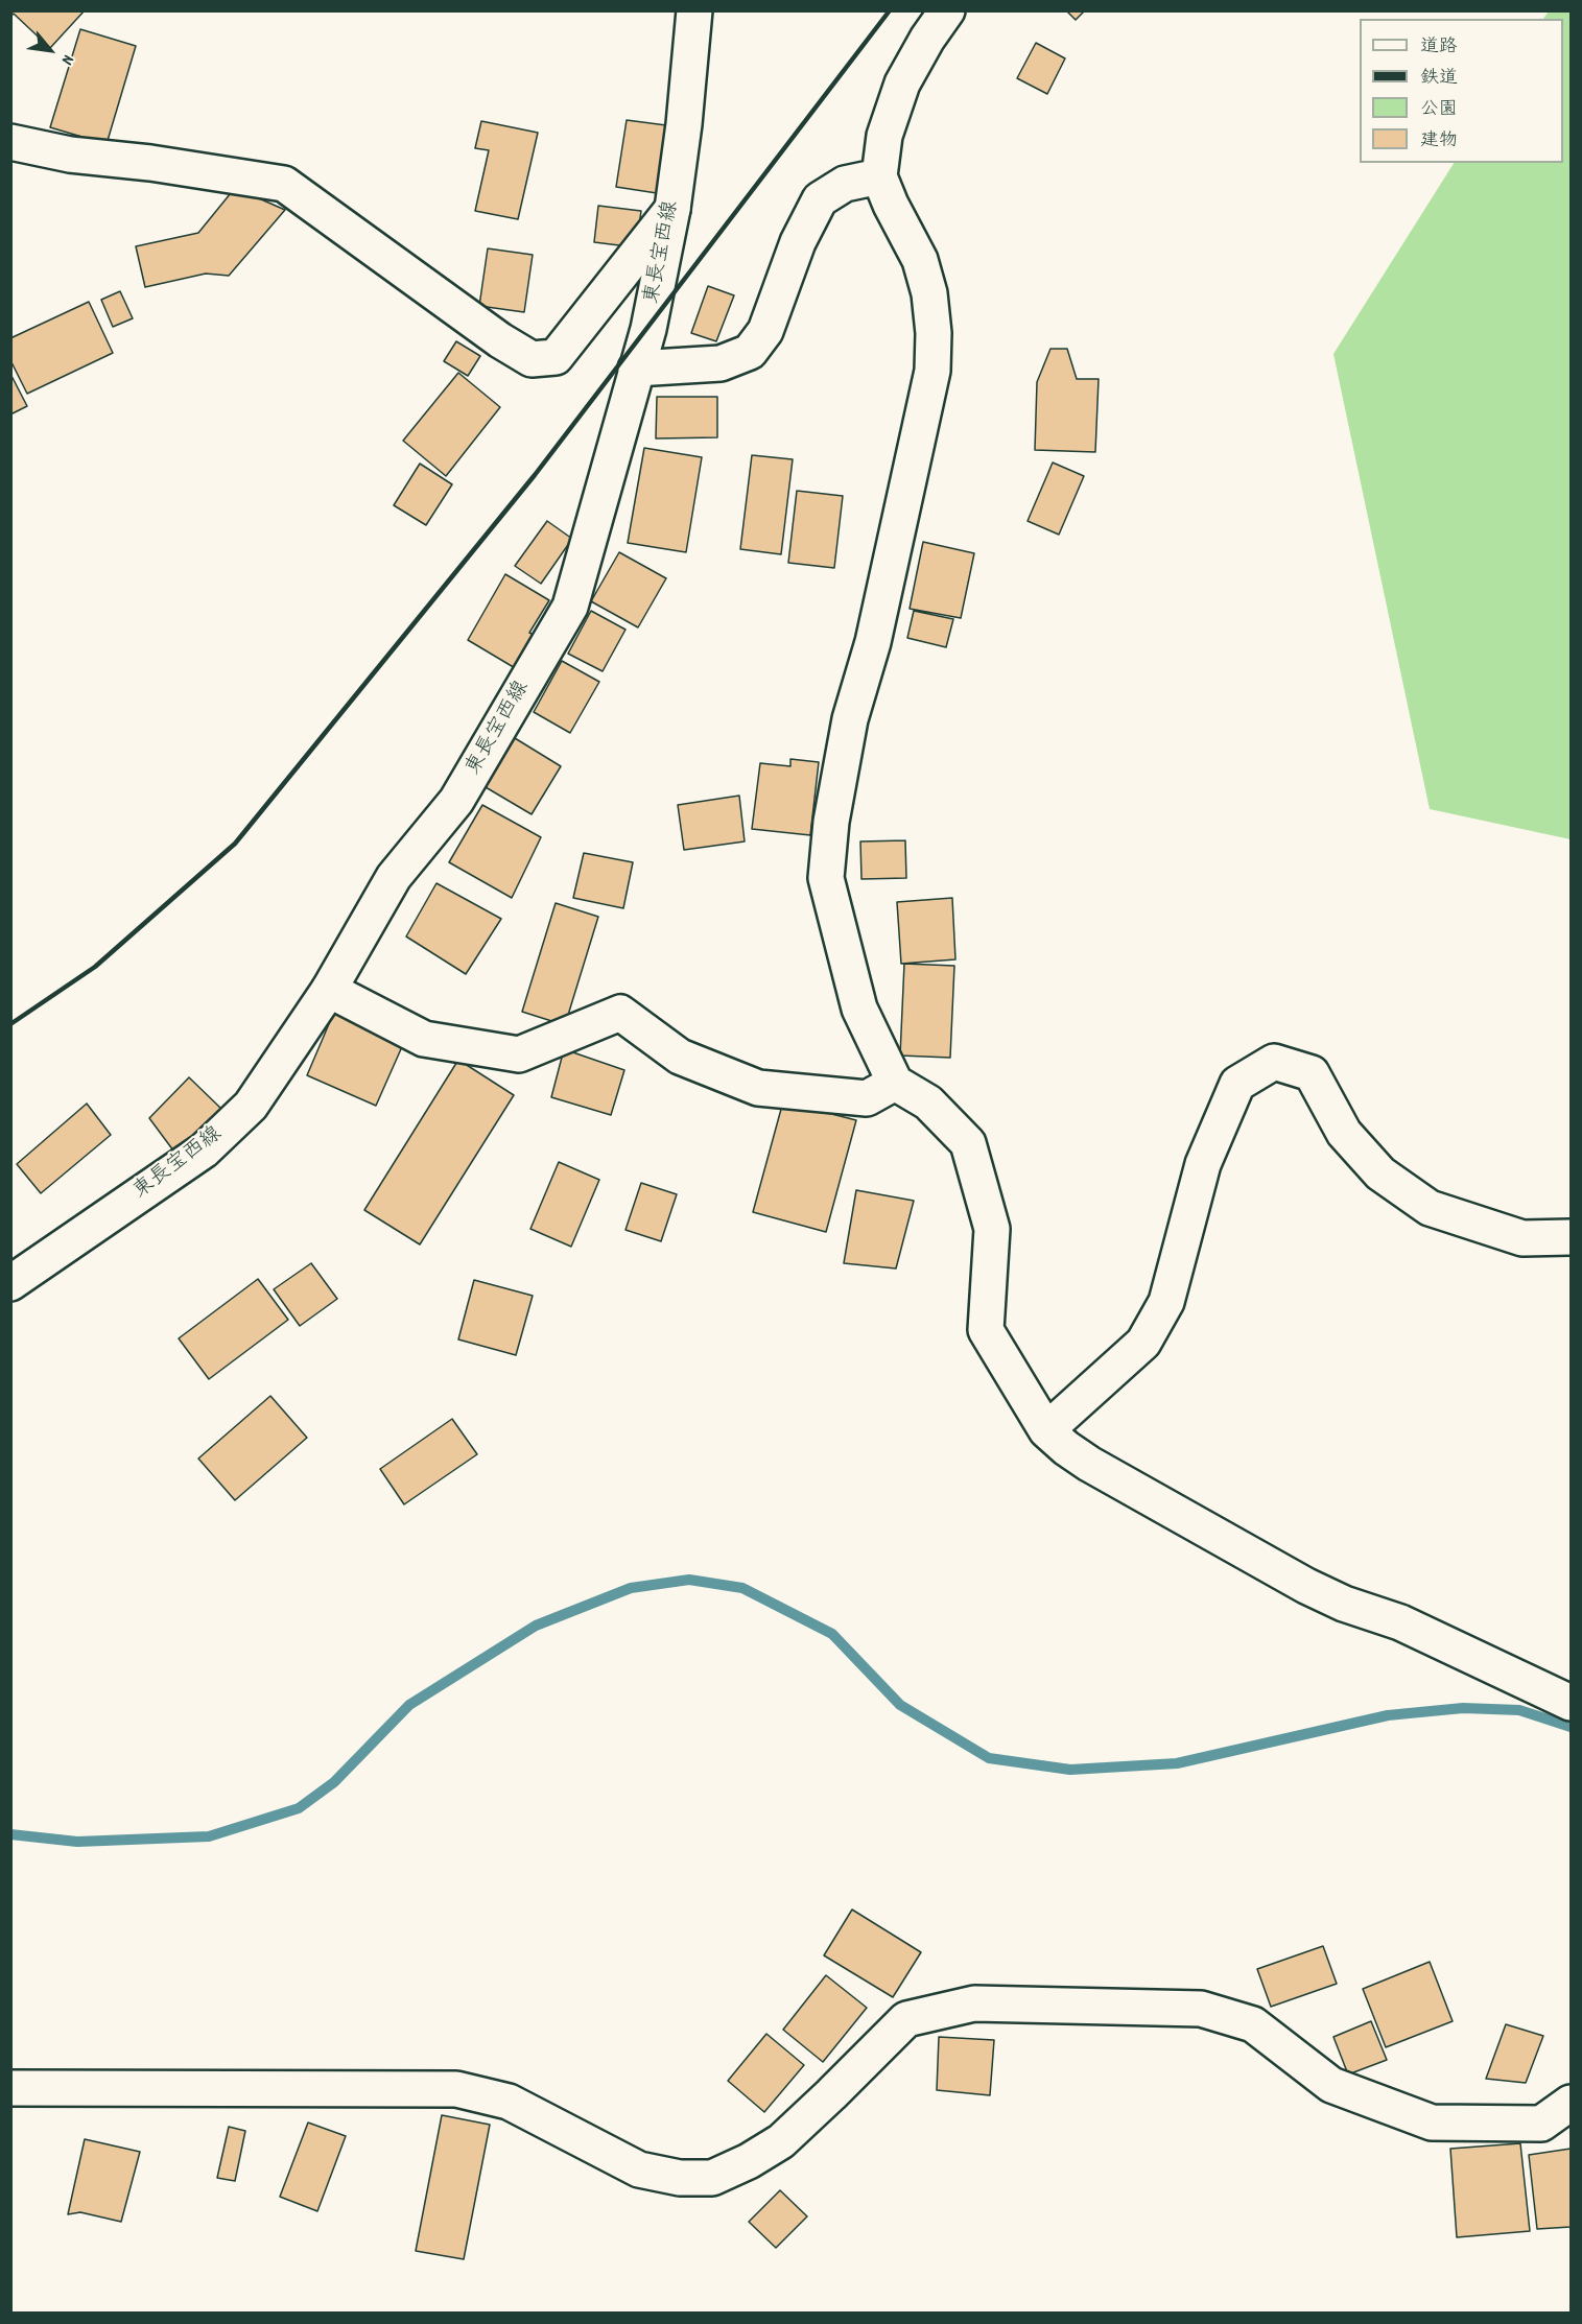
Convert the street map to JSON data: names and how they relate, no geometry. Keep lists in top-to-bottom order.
{
  "streets": {
    "street": ["東長宝西線"]
  },
  "legend": [
    "道路",
    "鉄道",
    "公園",
    "建物"
  ],
  "north": "bottom right"
}
